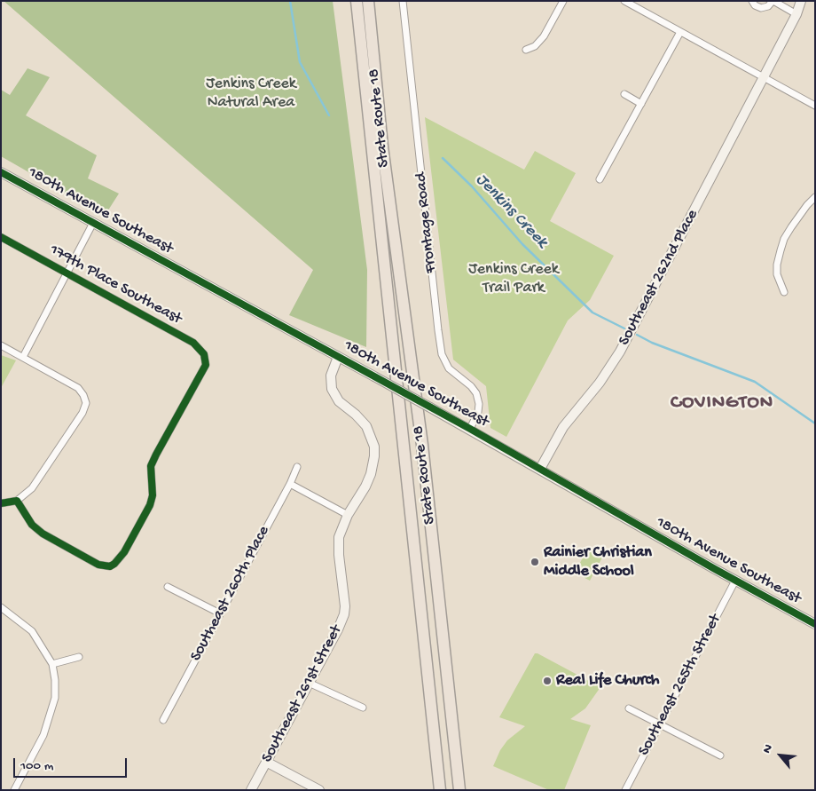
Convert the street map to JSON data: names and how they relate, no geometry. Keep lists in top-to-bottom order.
{
  "streets": {
    "highway": ["State Route 18"],
    "street": [
      "180th Avenue Southeast",
      "Frontage Road",
      "Southeast 262nd Place",
      "179th Place Southeast",
      "Southeast 260th Place",
      "Southeast 265th Street",
      "Southeast 261st Street"
    ]
  },
  "crossings": [
    ["180th Avenue Southeast", "Frontage Road"],
    ["180th Avenue Southeast", "Southeast 262nd Place"],
    ["180th Avenue Southeast", "Southeast 265th Street"],
    ["180th Avenue Southeast", "Southeast 261st Street"]
  ],
  "districts": ["COVINGTON"],
  "water": ["Jenkins Creek"],
  "parks": ["Jenkins Creek Natural Area", "Jenkins Creek Trail Park"],
  "places": ["Rainier Christian Middle School", "Real Life Church"],
  "scale_bar": "100 m",
  "north": "top left"
}
